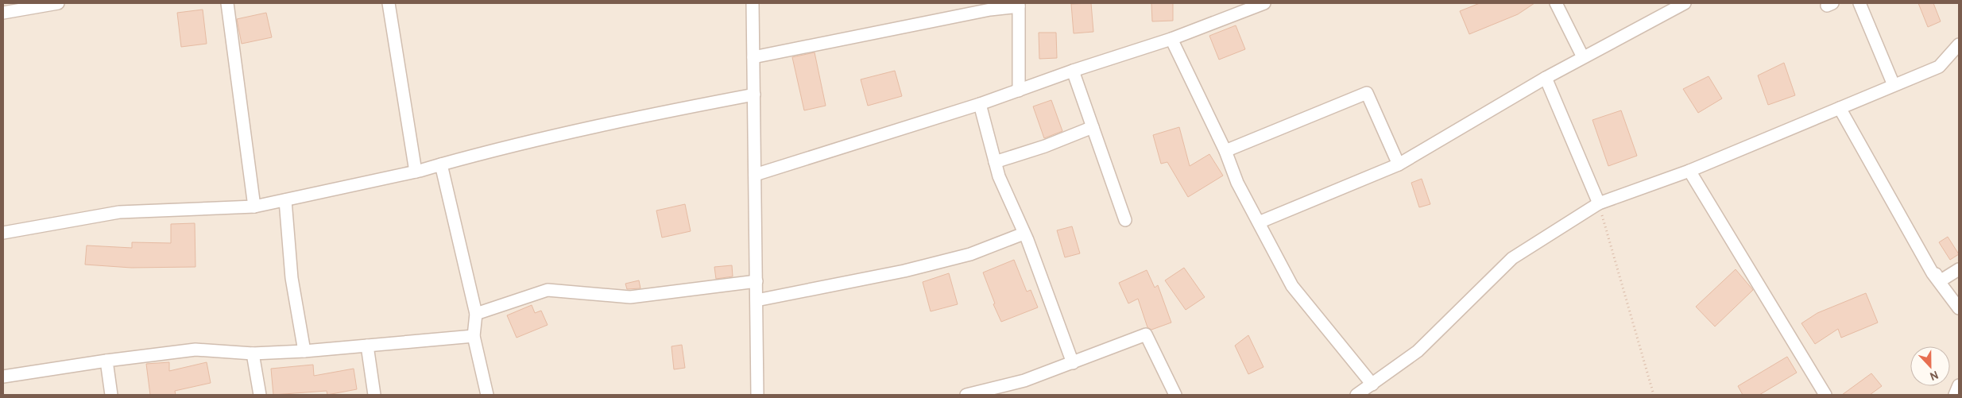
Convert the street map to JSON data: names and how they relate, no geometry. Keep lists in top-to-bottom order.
{
  "north": "bottom"
}
